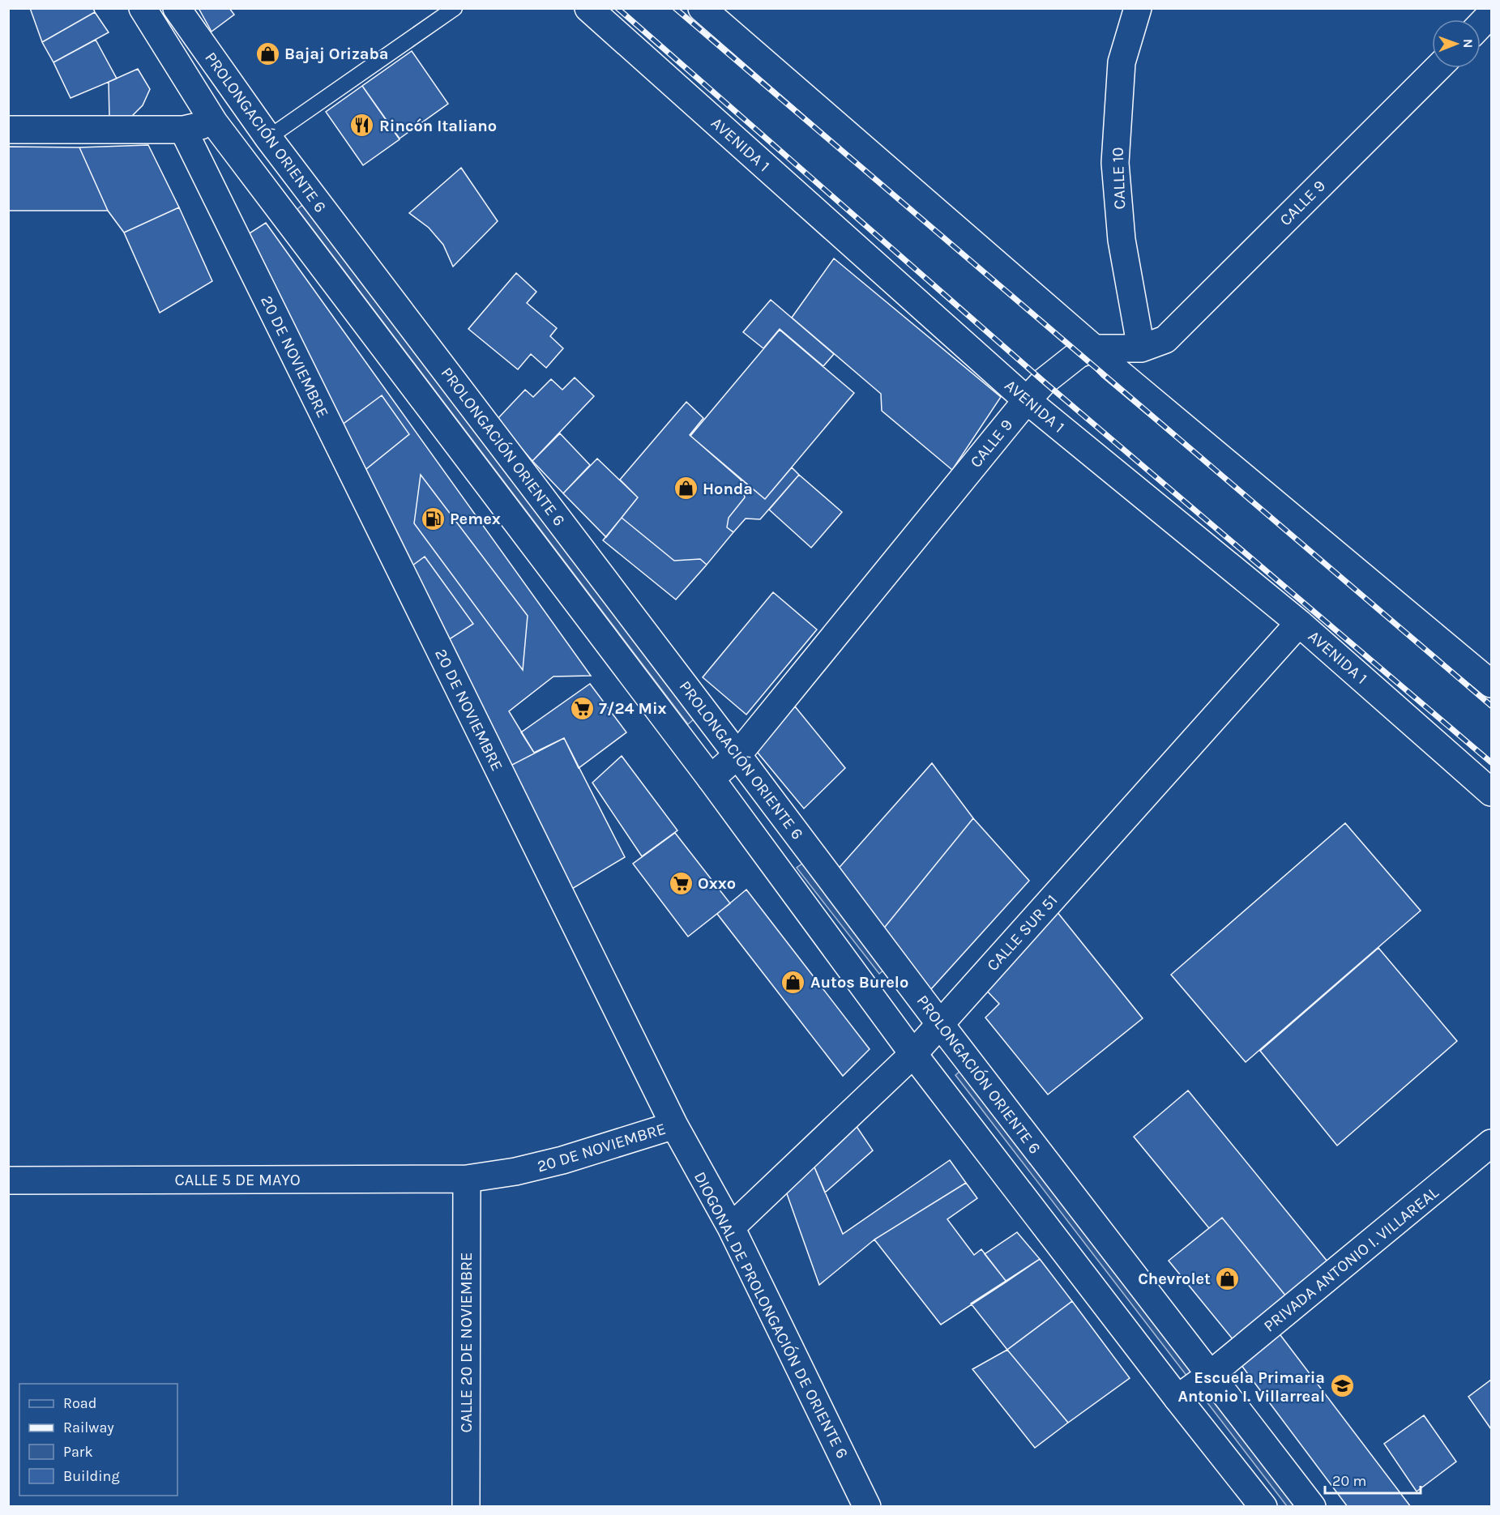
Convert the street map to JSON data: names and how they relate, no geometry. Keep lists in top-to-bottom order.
{
  "streets": {
    "street": [
      "PROLONGACIÓN ORIENTE 6",
      "AVENIDA 1",
      "CALLE 10",
      "CALLE 9",
      "20 DE NOVIEMBRE",
      "CALLE SUR 51",
      "CALLE 5 DE MAYO",
      "PRIVADA ANTONIO I. VILLAREAL",
      "DIOGONAL DE PROLONGACIÓN DE ORIENTE 6",
      "CALLE 20 DE NOVIEMBRE"
    ]
  },
  "crossings": [
    ["PROLONGACIÓN ORIENTE 6", "CALLE 9"],
    ["PROLONGACIÓN ORIENTE 6", "CALLE SUR 51"],
    ["PROLONGACIÓN ORIENTE 6", "PRIVADA ANTONIO I. VILLAREAL"],
    ["AVENIDA 1", "CALLE 9"],
    ["AVENIDA 1", "CALLE SUR 51"],
    ["CALLE 10", "CALLE 9"],
    ["20 DE NOVIEMBRE", "CALLE 5 DE MAYO"],
    ["20 DE NOVIEMBRE", "DIOGONAL DE PROLONGACIÓN DE ORIENTE 6"],
    ["20 DE NOVIEMBRE", "CALLE 20 DE NOVIEMBRE"],
    ["CALLE SUR 51", "DIOGONAL DE PROLONGACIÓN DE ORIENTE 6"],
    ["CALLE 5 DE MAYO", "CALLE 20 DE NOVIEMBRE"]
  ],
  "places": {
    "shop": [
      "Bajaj Orizaba",
      "Honda",
      "Autos Burelo",
      "Chevrolet"
    ],
    "restaurant": ["Rincón Italiano"],
    "fuel station": ["Pemex"],
    "supermarket": ["7/24 Mix", "Oxxo"],
    "school or university": ["Escuela Primaria Antonio I. Villarreal"]
  },
  "legend": [
    "Road",
    "Railway",
    "Park",
    "Building"
  ],
  "scale_bar": "20 m",
  "north": "right"
}
